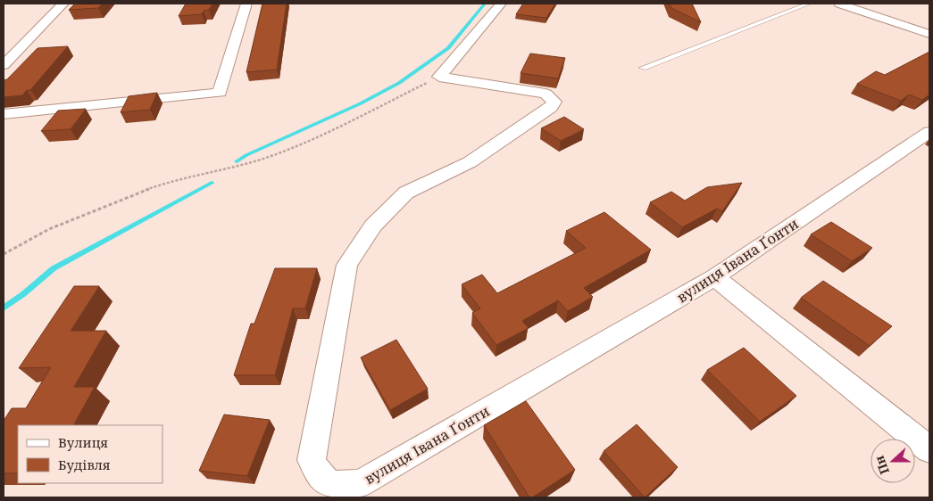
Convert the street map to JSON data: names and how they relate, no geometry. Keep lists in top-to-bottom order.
{
  "streets": {
    "street": ["вулиця Івана Ґонти"]
  },
  "legend": ["Вулиця", "Будівля"],
  "north": "left"
}
